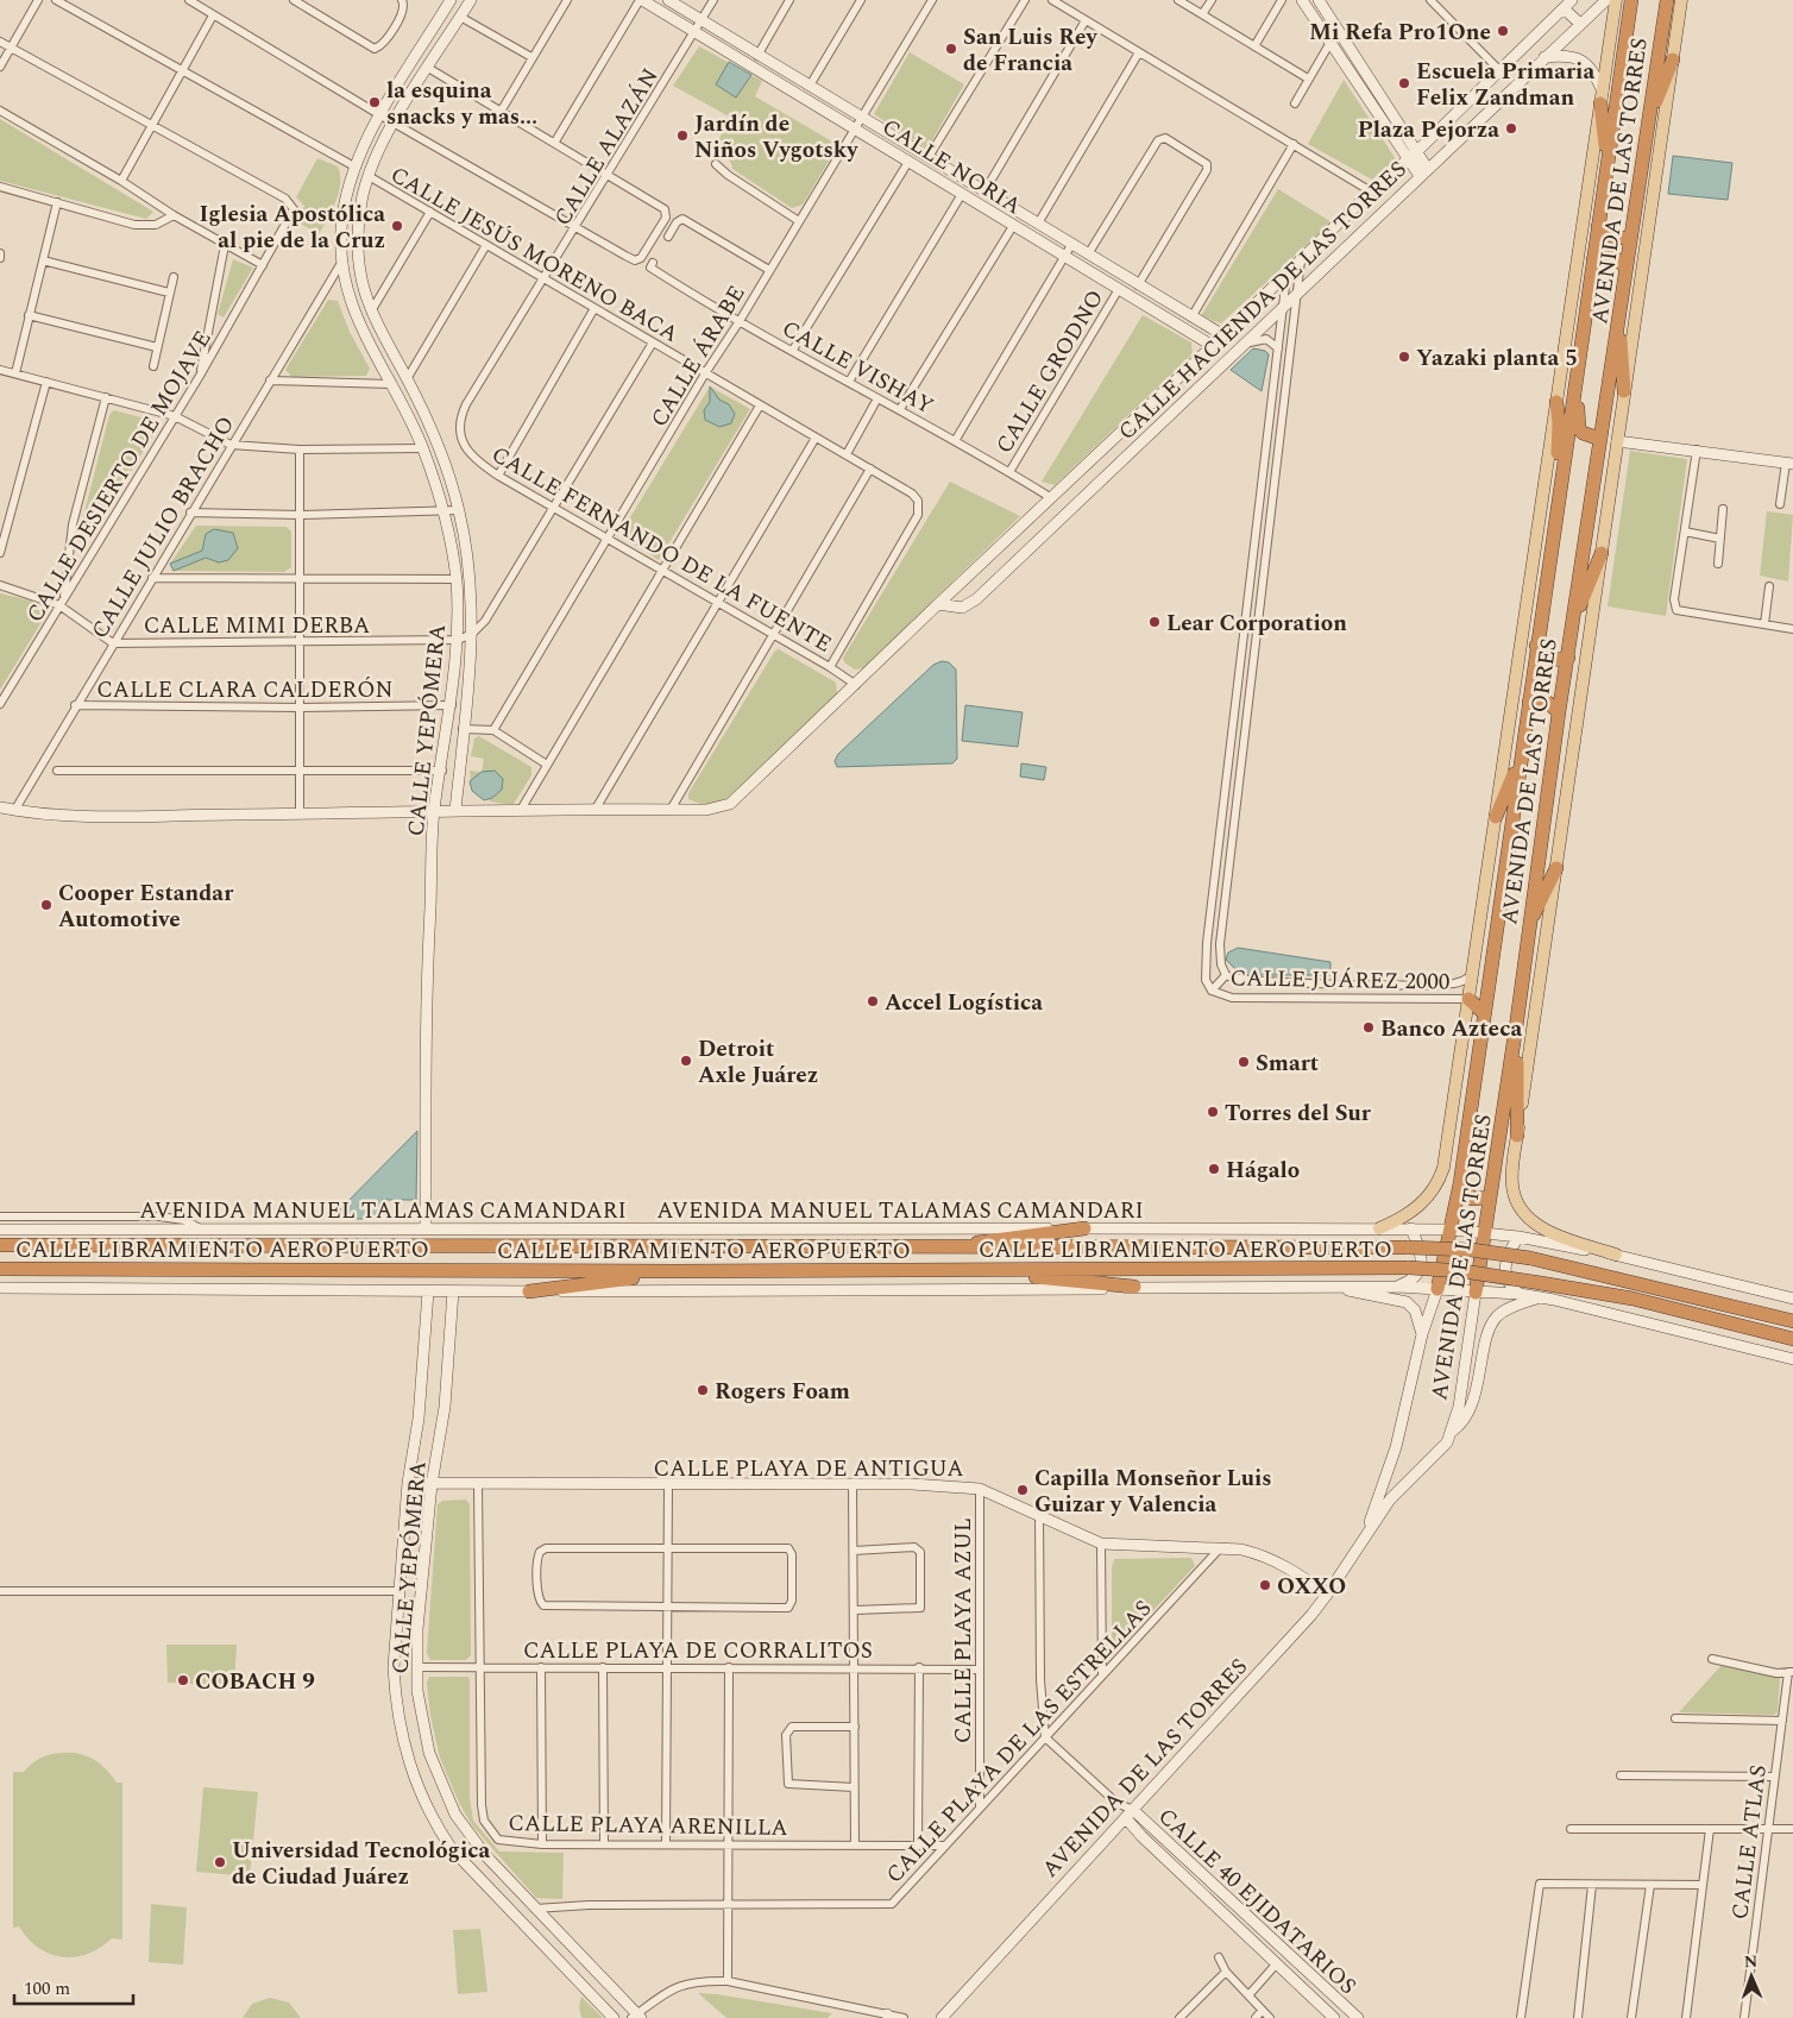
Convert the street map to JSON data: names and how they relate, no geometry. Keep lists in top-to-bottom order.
{
  "streets": {
    "highway": ["AVENIDA DE LAS TORRES", "CALLE LIBRAMIENTO AEROPUERTO"],
    "main road": [
      "CALLE NORIA",
      "CALLE HACIENDA DE LAS TORRES",
      "CALLE YEPÓMERA",
      "AVENIDA MANUEL TALAMAS CAMANDARI",
      "CALLE PLAYA DE ANTIGUA",
      "CALLE 40 EJIDATARIOS"
    ],
    "street": [
      "CALLE ALAZÁN",
      "CALLE JESÚS MORENO BACA",
      "CALLE ÁRABE",
      "CALLE VISHAY",
      "CALLE GRODNO",
      "CALLE DESIERTO DE MOJAVE",
      "CALLE JULIO BRACHO",
      "CALLE FERNANDO DE LA FUENTE",
      "CALLE MIMI DERBA",
      "CALLE CLARA CALDERÓN",
      "CALLE JUÁREZ 2000",
      "CALLE PLAYA AZUL",
      "CALLE PLAYA DE CORRALITOS",
      "CALLE PLAYA DE LAS ESTRELLAS",
      "CALLE PLAYA ARENILLA",
      "CALLE ATLAS"
    ]
  },
  "crossings": [
    ["CALLE ALAZÁN", "CALLE NORIA"],
    ["CALLE ALAZÁN", "CALLE JESÚS MORENO BACA"],
    ["CALLE ALAZÁN", "CALLE FERNANDO DE LA FUENTE"],
    ["CALLE NORIA", "CALLE HACIENDA DE LAS TORRES"],
    ["CALLE NORIA", "CALLE ÁRABE"],
    ["CALLE NORIA", "CALLE GRODNO"],
    ["AVENIDA DE LAS TORRES", "CALLE JUÁREZ 2000"],
    ["AVENIDA DE LAS TORRES", "AVENIDA MANUEL TALAMAS CAMANDARI"],
    ["AVENIDA DE LAS TORRES", "CALLE PLAYA DE ANTIGUA"],
    ["AVENIDA DE LAS TORRES", "CALLE 40 EJIDATARIOS"],
    ["CALLE JESÚS MORENO BACA", "CALLE ÁRABE"],
    ["CALLE JESÚS MORENO BACA", "CALLE FERNANDO DE LA FUENTE"],
    ["CALLE JESÚS MORENO BACA", "CALLE YEPÓMERA"],
    ["CALLE HACIENDA DE LAS TORRES", "CALLE VISHAY"],
    ["CALLE HACIENDA DE LAS TORRES", "CALLE FERNANDO DE LA FUENTE"],
    ["CALLE ÁRABE", "CALLE VISHAY"],
    ["CALLE ÁRABE", "CALLE FERNANDO DE LA FUENTE"],
    ["CALLE VISHAY", "CALLE GRODNO"],
    ["CALLE DESIERTO DE MOJAVE", "CALLE MIMI DERBA"],
    ["CALLE JULIO BRACHO", "CALLE MIMI DERBA"],
    ["CALLE JULIO BRACHO", "CALLE CLARA CALDERÓN"],
    ["CALLE JULIO BRACHO", "CALLE YEPÓMERA"],
    ["CALLE MIMI DERBA", "CALLE YEPÓMERA"],
    ["CALLE CLARA CALDERÓN", "CALLE YEPÓMERA"],
    ["CALLE YEPÓMERA", "AVENIDA MANUEL TALAMAS CAMANDARI"],
    ["CALLE YEPÓMERA", "CALLE PLAYA DE ANTIGUA"],
    ["CALLE YEPÓMERA", "CALLE PLAYA DE CORRALITOS"],
    ["CALLE YEPÓMERA", "CALLE PLAYA DE LAS ESTRELLAS"],
    ["CALLE PLAYA DE ANTIGUA", "CALLE PLAYA AZUL"],
    ["CALLE PLAYA DE ANTIGUA", "CALLE PLAYA DE LAS ESTRELLAS"],
    ["CALLE PLAYA DE ANTIGUA", "CALLE PLAYA ARENILLA"],
    ["CALLE PLAYA AZUL", "CALLE PLAYA DE CORRALITOS"],
    ["CALLE PLAYA AZUL", "CALLE PLAYA DE LAS ESTRELLAS"],
    ["CALLE PLAYA DE CORRALITOS", "CALLE PLAYA ARENILLA"],
    ["CALLE PLAYA DE LAS ESTRELLAS", "CALLE PLAYA ARENILLA"]
  ],
  "places": [
    "Mi Refa Pro1One",
    "San Luis Rey de Francia",
    "Escuela Primaria Felix Zandman",
    "la esquina snacks y mas...",
    "Plaza Pejorza",
    "Jardín de Niños Vygotsky",
    "Iglesia Apostólica al pie de la Cruz",
    "Yazaki planta 5",
    "Lear Corporation",
    "Cooper Estandar Automotive",
    "Accel Logística",
    "Banco Azteca",
    "Detroit Axle Juárez",
    "Smart",
    "Torres del Sur",
    "Hágalo",
    "Rogers Foam",
    "Capilla Monseñor Luis Guizar y Valencia",
    "OXXO",
    "COBACH 9",
    "Universidad Tecnológica de Ciudad Juárez"
  ],
  "scale_bar": "100 m",
  "north": "top"
}
